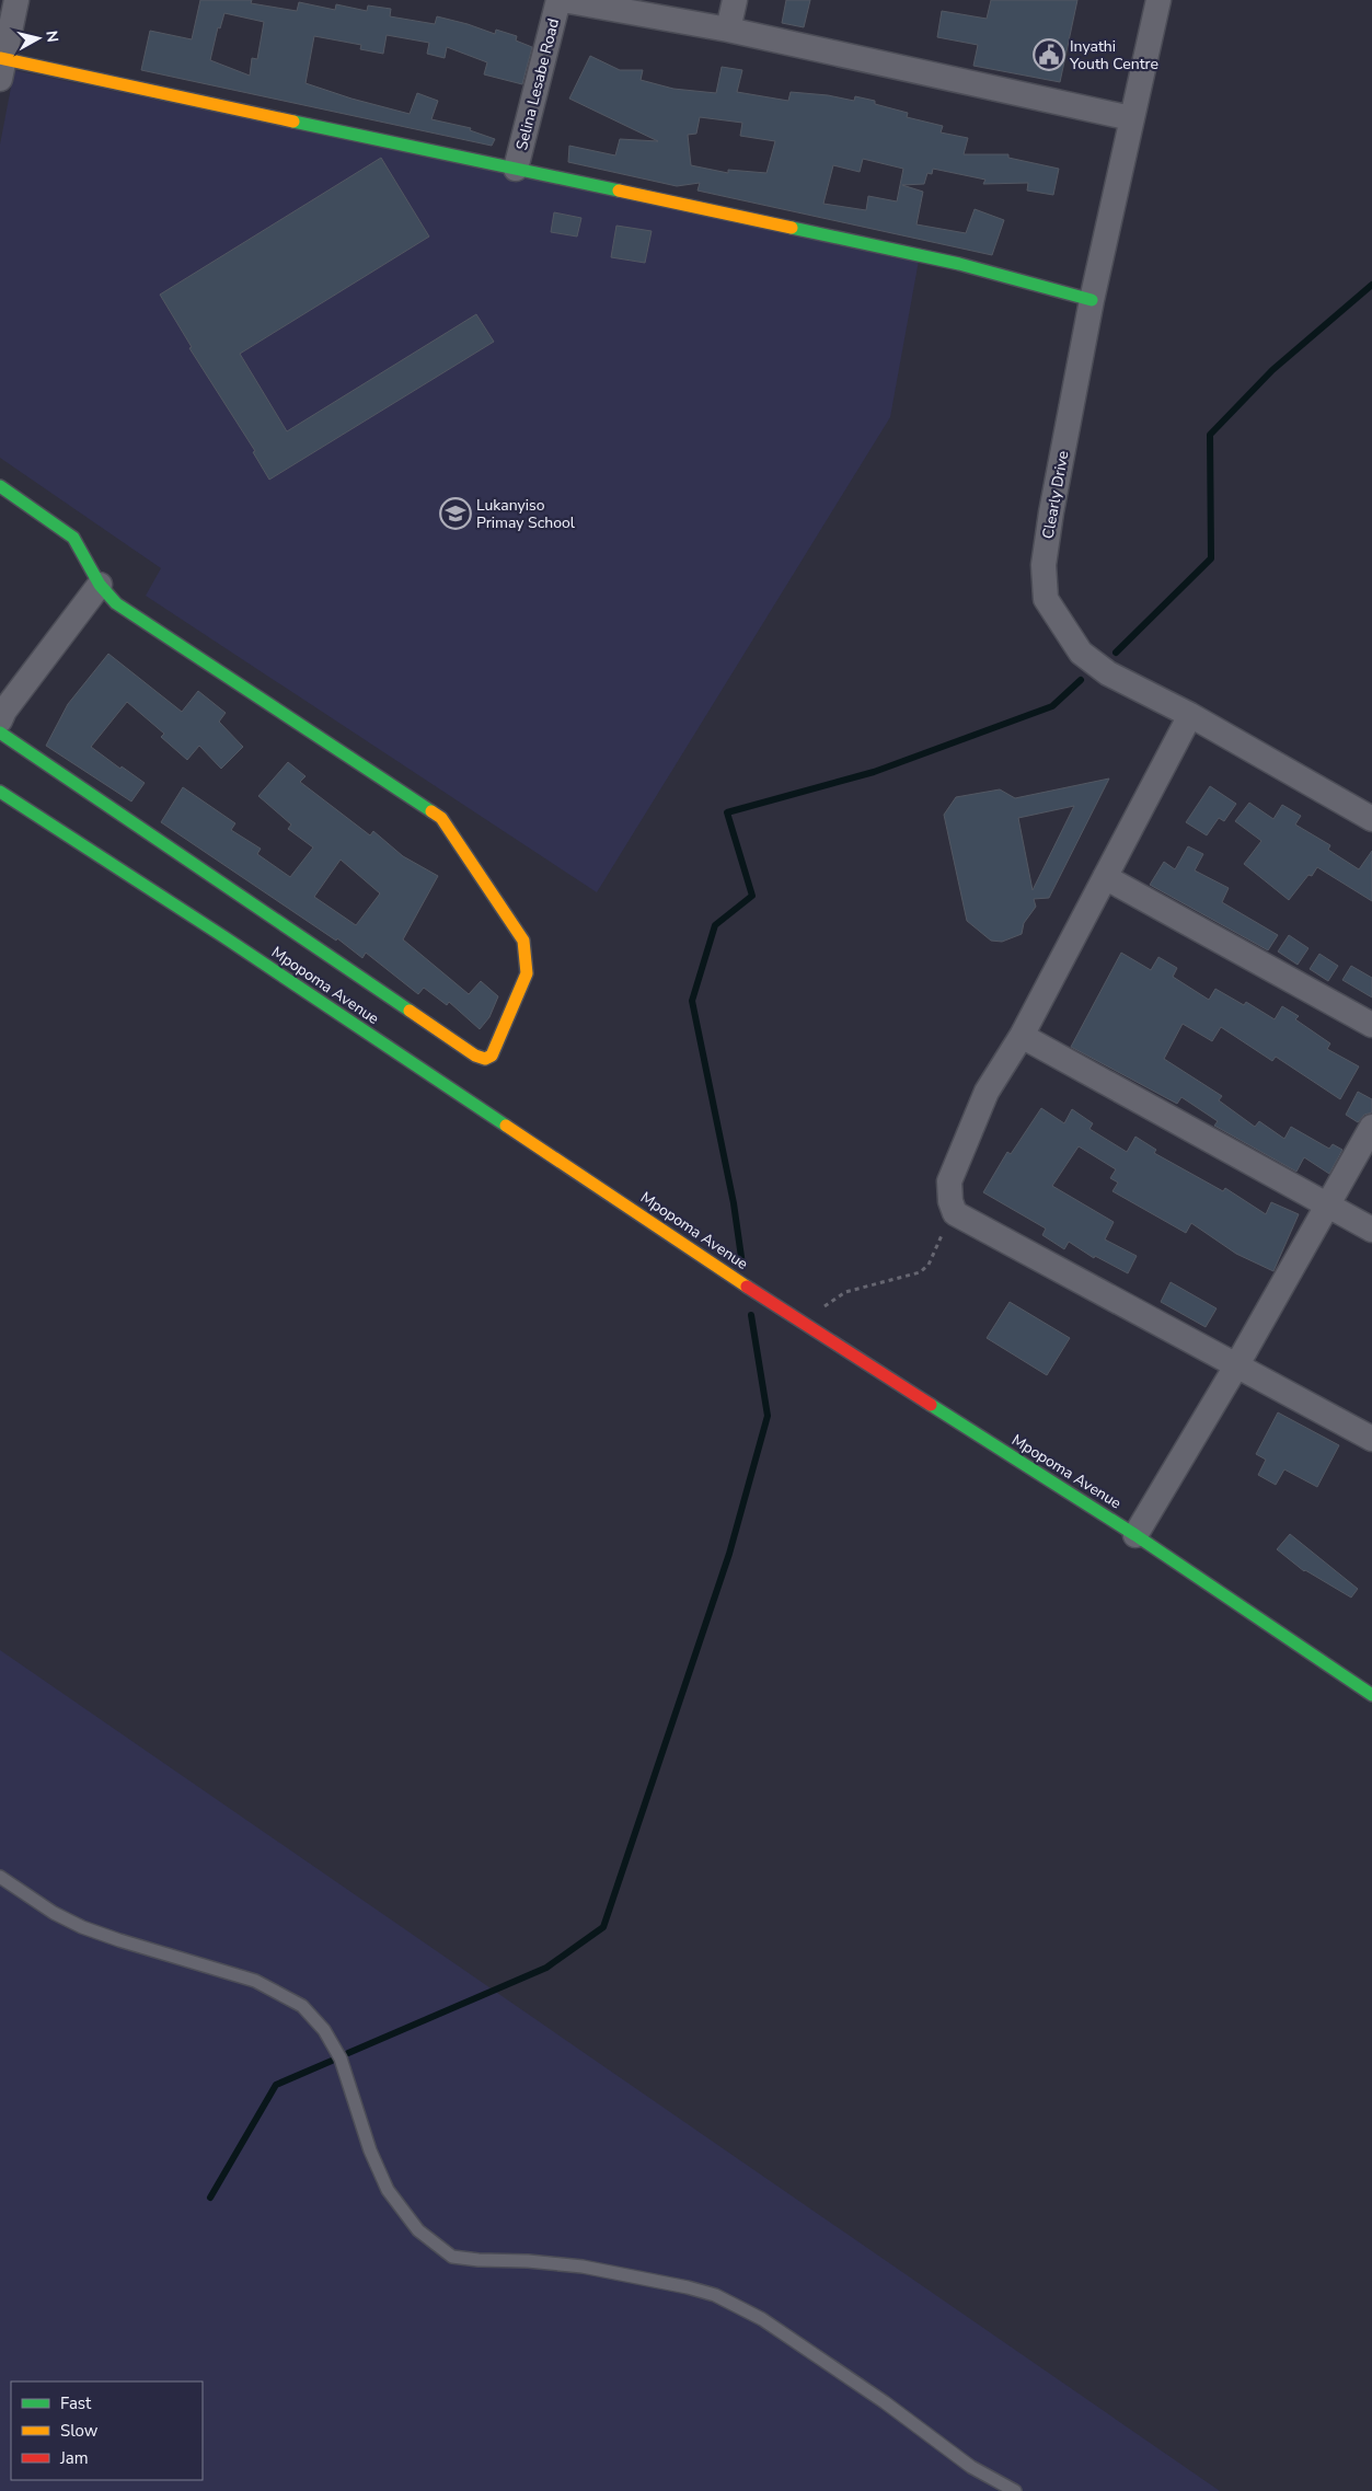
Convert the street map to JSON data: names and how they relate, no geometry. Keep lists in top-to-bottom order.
{
  "streets": {
    "street": ["Selina Lesabe Road", "Clearly Drive", "Mpopoma Avenue"]
  },
  "places": {
    "public building": ["Inyathi Youth Centre"],
    "school or university": ["Lukanyiso Primay School"]
  },
  "legend": ["Fast", "Slow", "Jam"],
  "north": "right"
}
